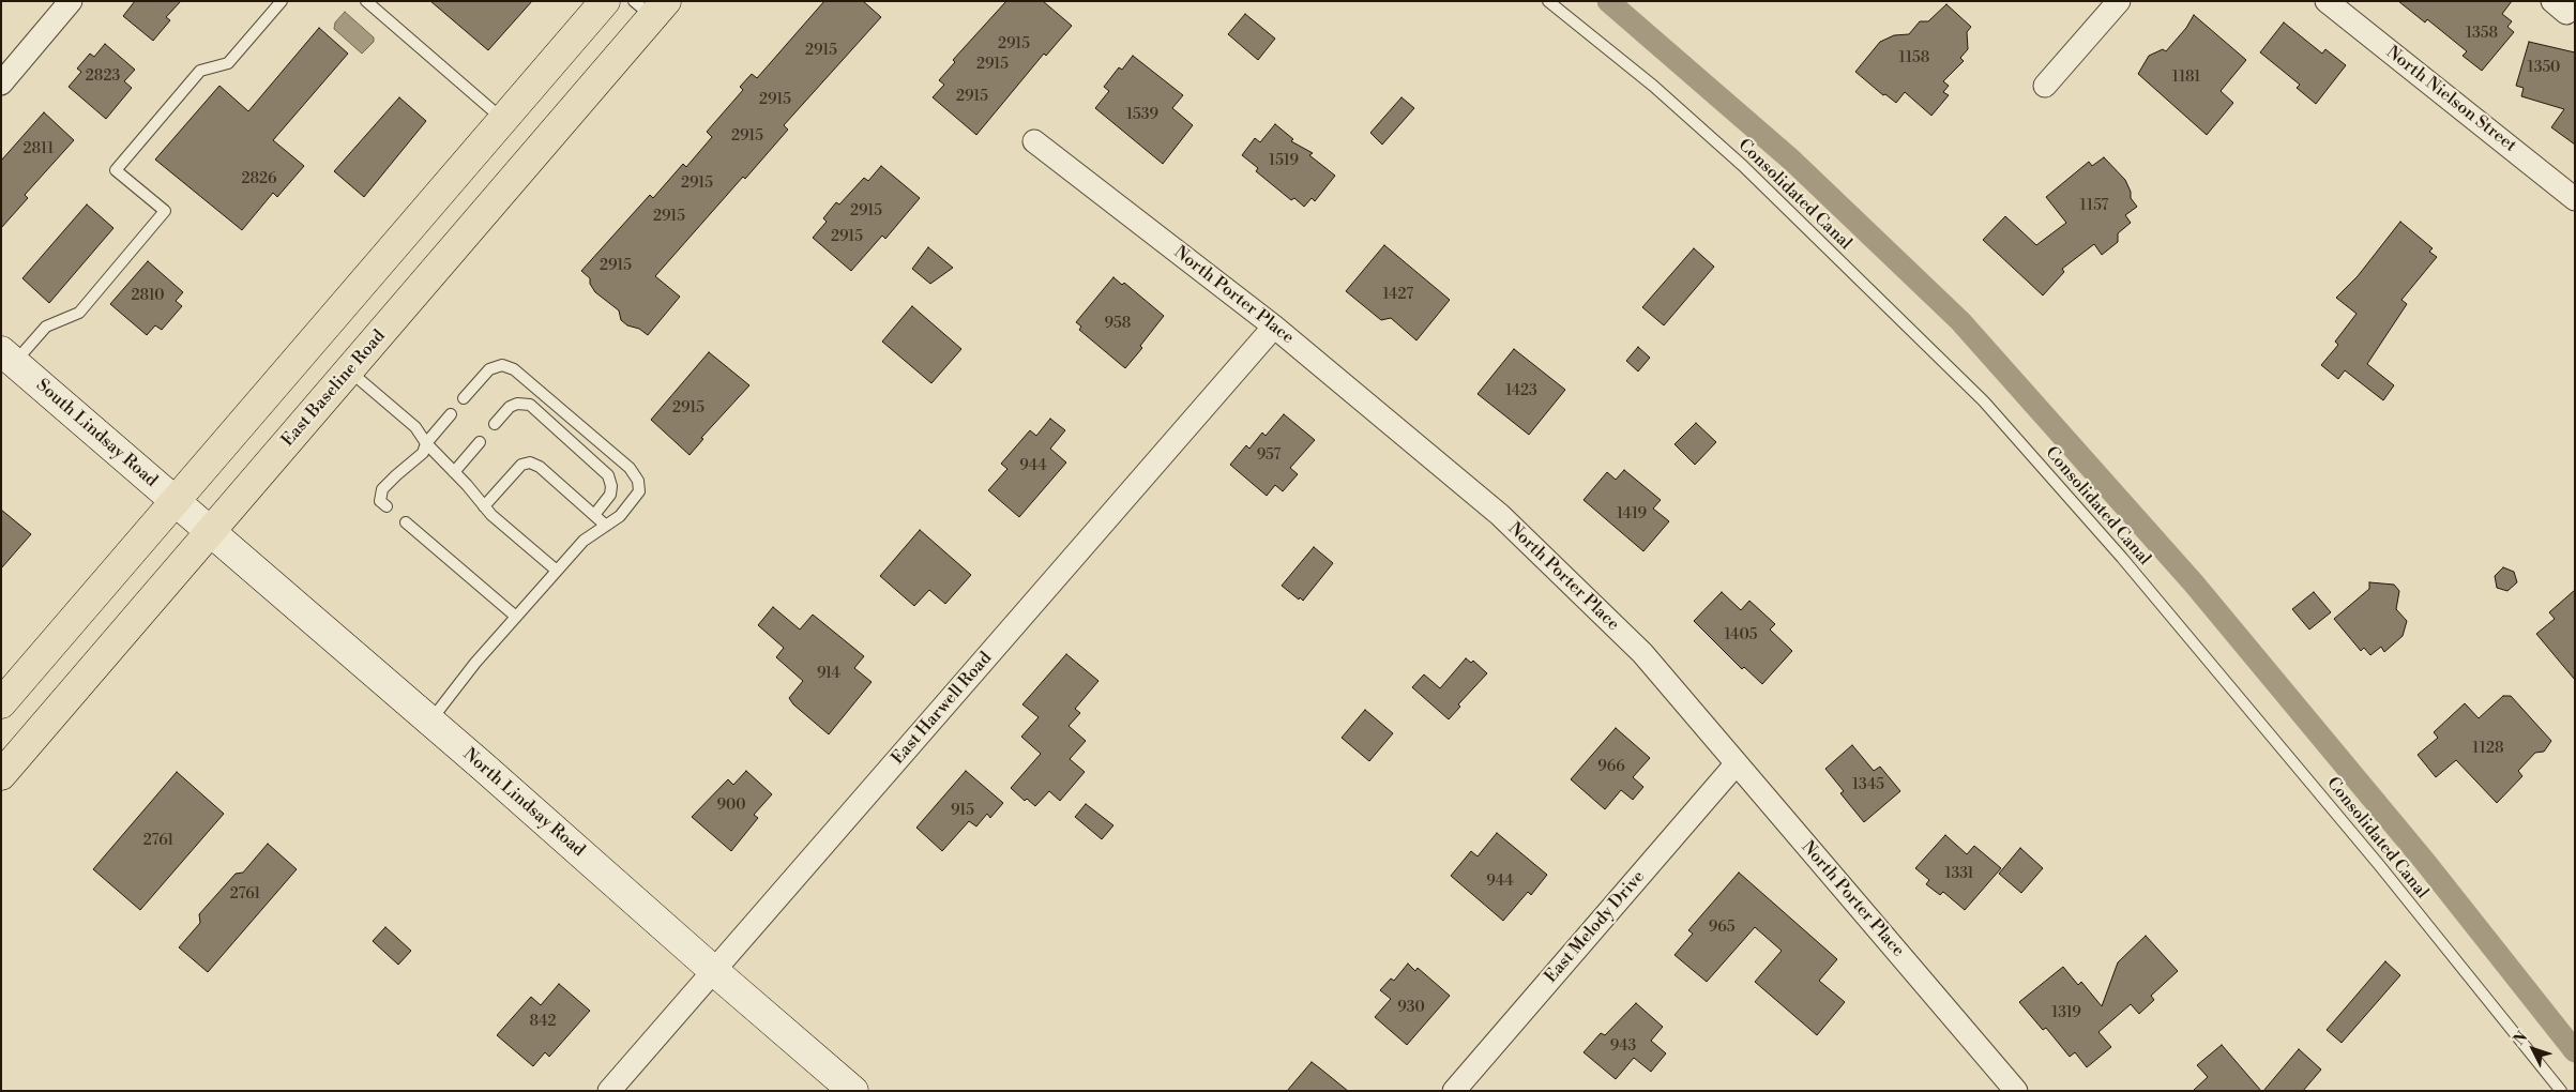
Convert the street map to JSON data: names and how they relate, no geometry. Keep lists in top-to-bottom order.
{
  "streets": {
    "main road": ["East Baseline Road", "South Lindsay Road", "North Lindsay Road"],
    "street": [
      "North Nielson Street",
      "North Porter Place",
      "East Harwell Road",
      "East Melody Drive"
    ],
    "lane": ["Consolidated Canal"]
  },
  "crossings": [
    ["North Porter Place", "East Harwell Road"],
    ["North Porter Place", "East Melody Drive"],
    ["East Baseline Road", "South Lindsay Road"],
    ["East Baseline Road", "North Lindsay Road"],
    ["South Lindsay Road", "North Lindsay Road"],
    ["East Harwell Road", "North Lindsay Road"]
  ],
  "house_numbers": [
    "1358",
    "2915",
    "2915",
    "1158",
    "2915",
    "1350",
    "2823",
    "1181",
    "2915",
    "2915",
    "1539",
    "2915",
    "2811",
    "1519",
    "2826",
    "2915",
    "1157",
    "2915",
    "2915",
    "2915",
    "2915",
    "1427",
    "2810",
    "958",
    "1423",
    "2915",
    "957",
    "944",
    "1419",
    "1405",
    "914",
    "1128",
    "966",
    "1345",
    "900",
    "915",
    "2761",
    "1331",
    "944",
    "2761",
    "965",
    "930",
    "1319",
    "842",
    "943"
  ],
  "north": "top left"
}
